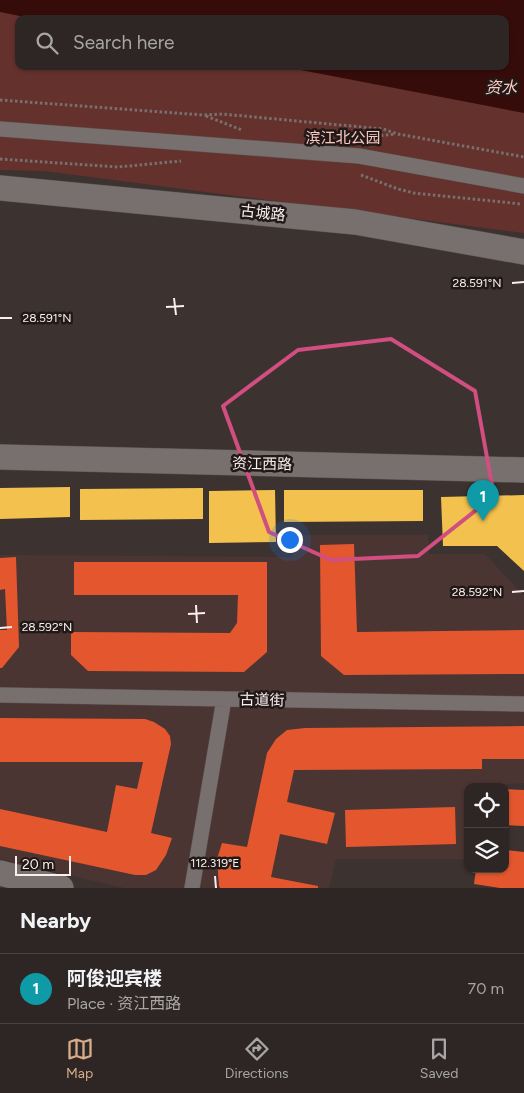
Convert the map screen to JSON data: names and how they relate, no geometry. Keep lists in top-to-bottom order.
{
  "streets": {
    "street": ["古城路", "资江西路", "古道街"]
  },
  "water": ["资水"],
  "parks": ["滨江北公园"],
  "scale_bar": "20 m",
  "page": {
    "search": "Search here",
    "pins": "1",
    "scale": "20 m",
    "heading": "Nearby",
    "list": [
      {
        "mark": "1",
        "name": "阿俊迎宾楼",
        "note": "Place · 资江西路",
        "value": "70 m"
      }
    ],
    "nav": ["Map", "Directions", "Saved"]
  },
  "coordinates": ["28.591°N", "28.592°N", "112.319°E"]
}
